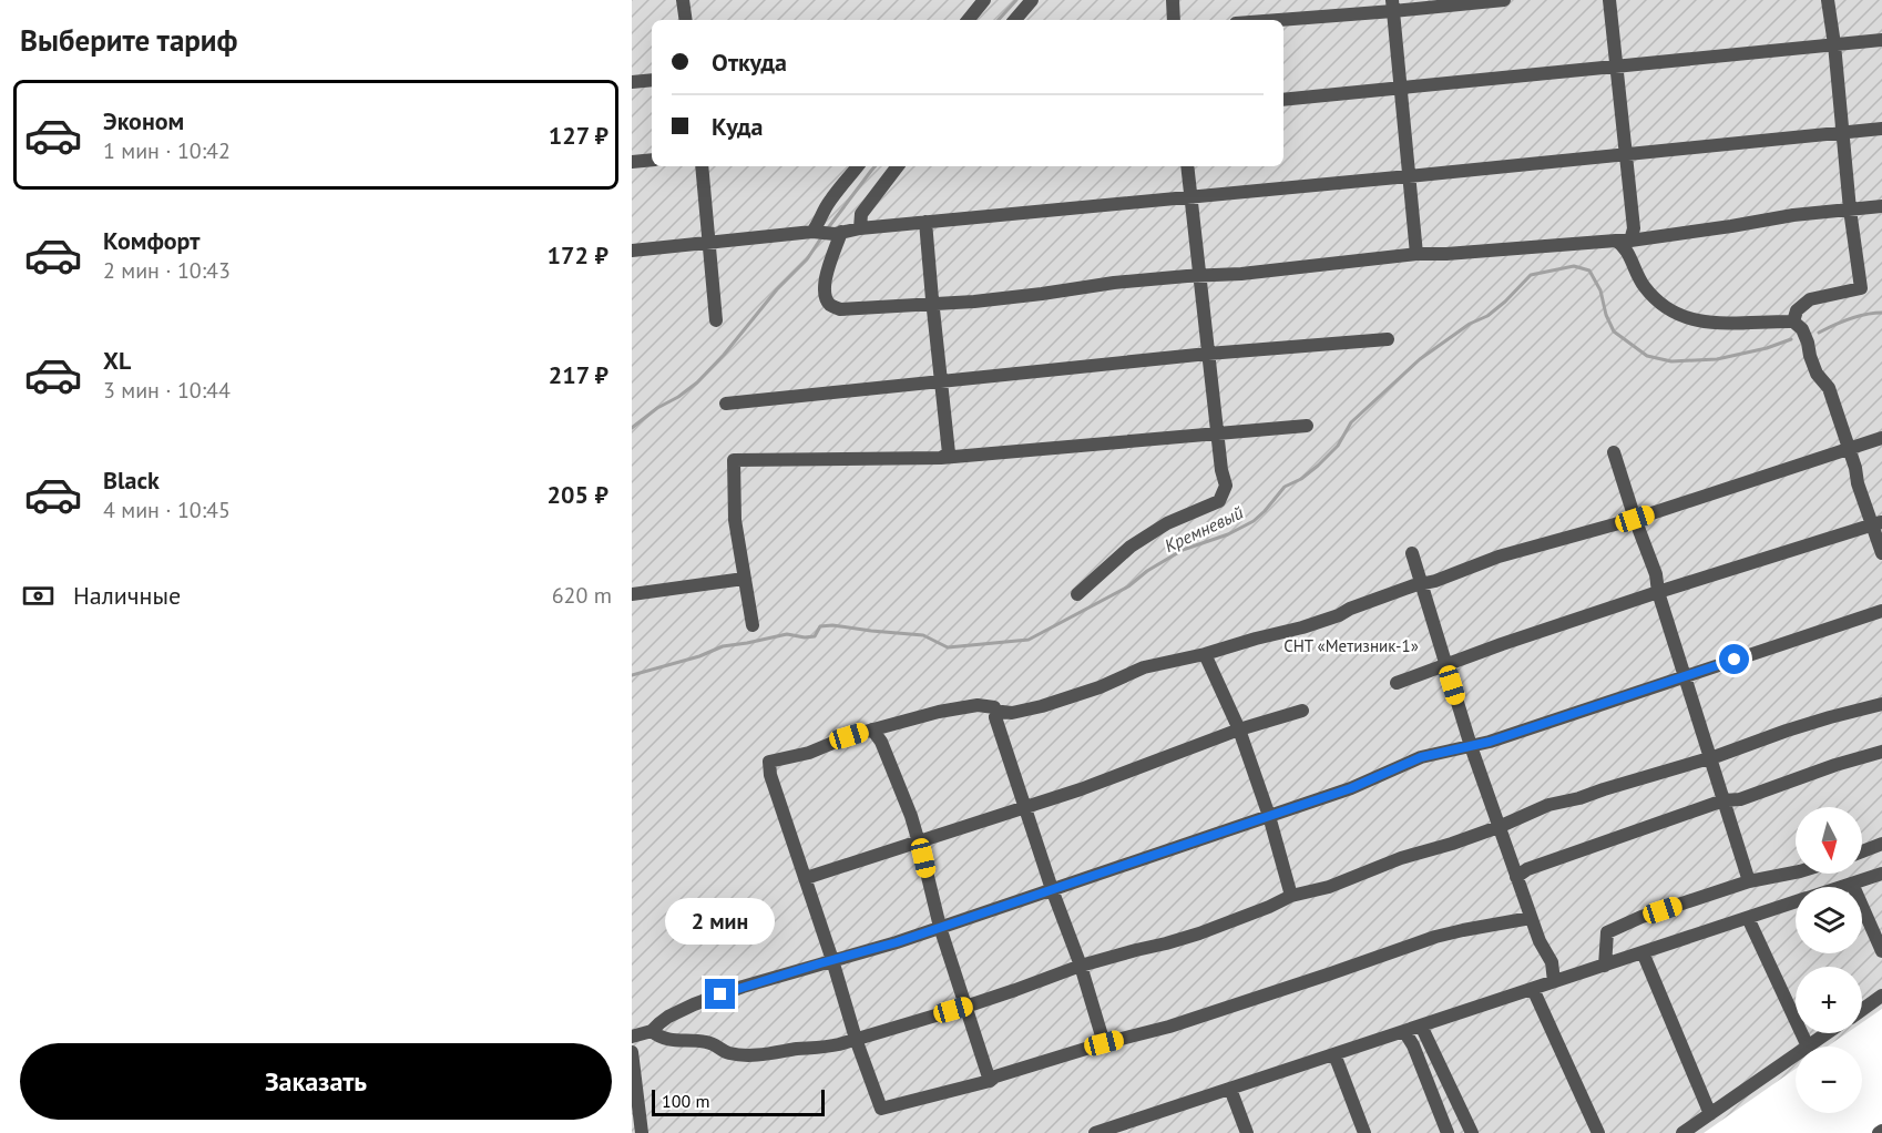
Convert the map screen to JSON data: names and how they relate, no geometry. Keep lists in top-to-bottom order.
{
  "water": ["Кремневый"],
  "parks": ["СНТ «Метизник-1»"],
  "scale_bar": "100 m",
  "north": "bottom",
  "page": {
    "heading": "Выберите тариф",
    "banner": ["Откуда", "Куда"],
    "list": [
      {
        "name": "Эконом",
        "note": "1 мин · 10:42",
        "value": "127 ₽"
      },
      {
        "name": "Комфорт",
        "note": "2 мин · 10:43",
        "value": "172 ₽"
      },
      {
        "name": "XL",
        "note": "3 мин · 10:44",
        "value": "217 ₽"
      },
      {
        "name": "Black",
        "note": "4 мин · 10:45",
        "value": "205 ₽"
      }
    ],
    "pay": ["Наличные", "620 m"],
    "map_buttons": ["+", "−"],
    "bubble": "2 мин",
    "buttons": "Заказать",
    "scale": "100 m"
  }
}
